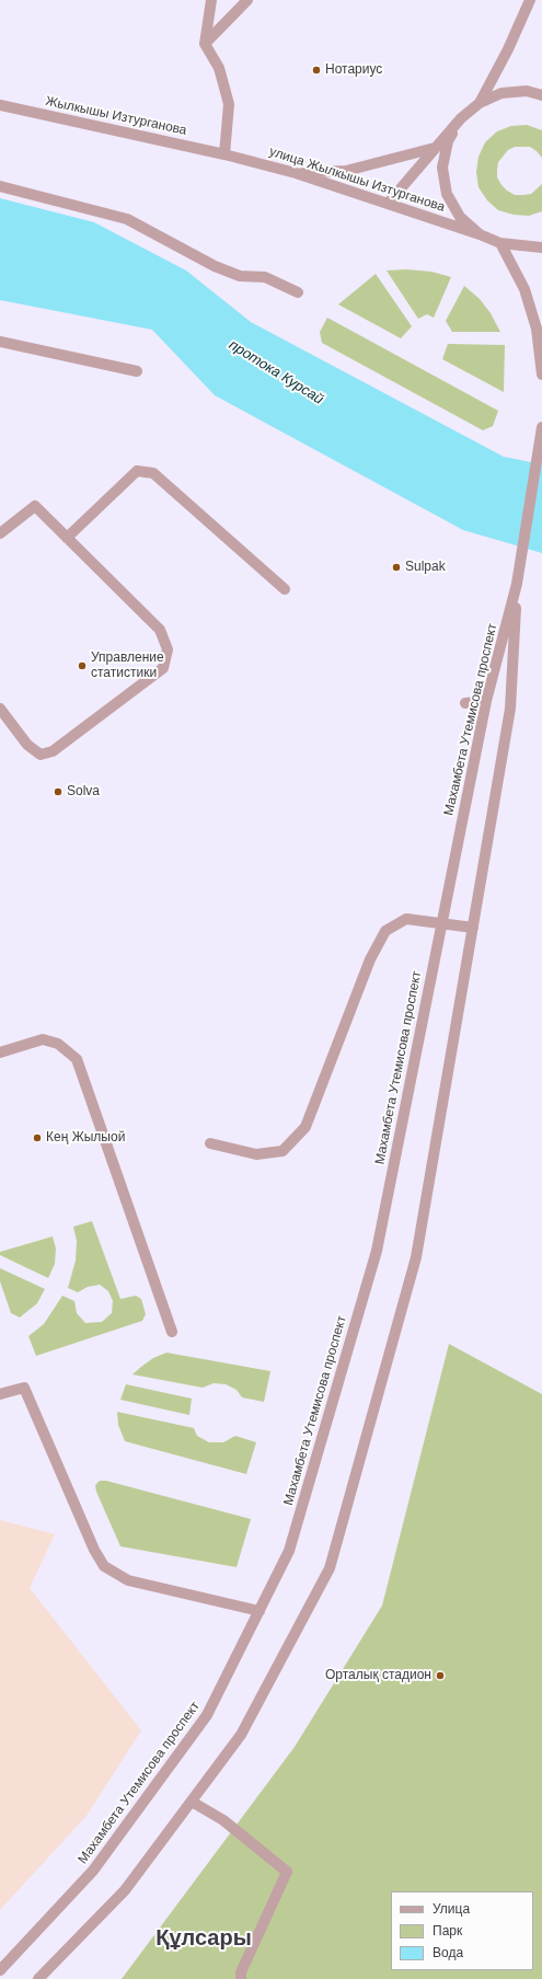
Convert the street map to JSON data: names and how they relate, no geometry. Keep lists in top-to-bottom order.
{
  "streets": {
    "street": ["Жылкышы Изтурганова", "улица Жылкышы Изтурганова", "Махамбета Утемисова проспект"]
  },
  "crossings": [
    ["Жылкышы Изтурганова", "улица Жылкышы Изтурганова"]
  ],
  "districts": ["Құлсары"],
  "water": ["протока Курсай"],
  "places": [
    "Нотариус",
    "Sulpak",
    "Управление статистики",
    "Solva",
    "Кең Жылыой",
    "Орталық стадион"
  ],
  "legend": ["Улица", "Парк", "Вода"]
}
